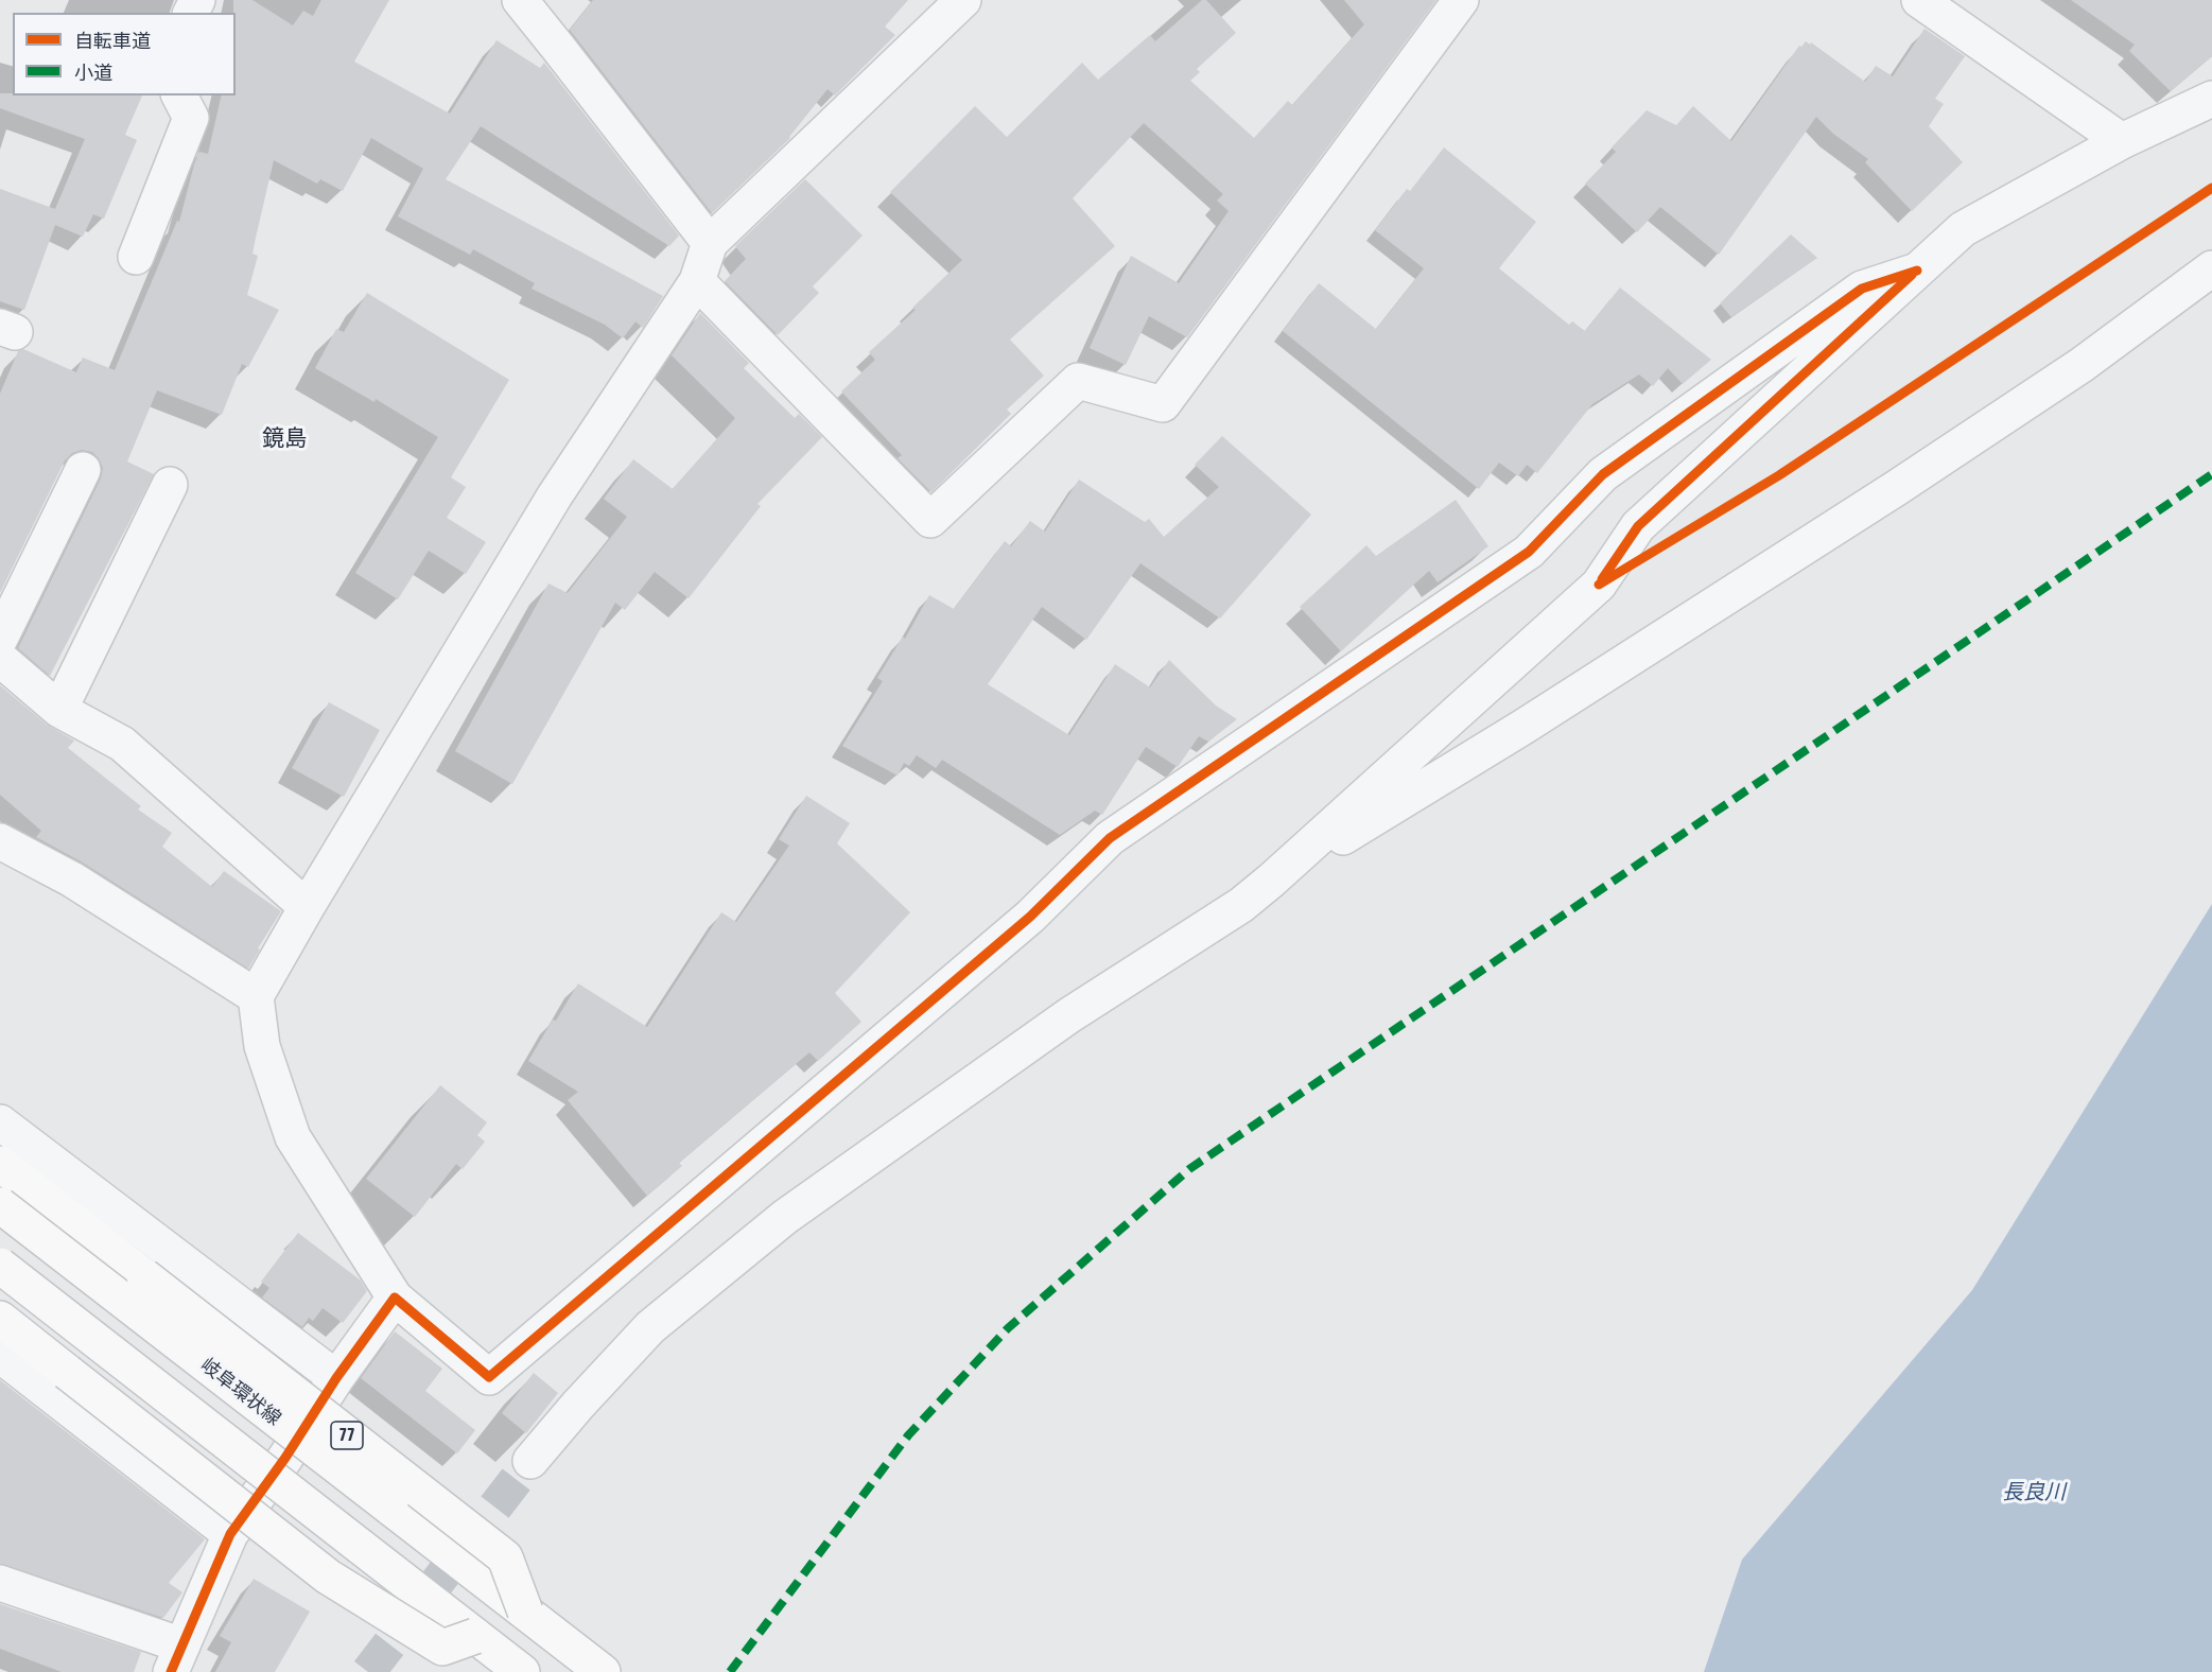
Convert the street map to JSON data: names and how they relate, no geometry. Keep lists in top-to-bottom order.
{
  "streets": {
    "main road": ["岐阜環状線", "77"]
  },
  "crossings": [
    ["岐阜環状線", "77"]
  ],
  "districts": ["鏡島"],
  "water": ["長良川"],
  "legend": ["自転車道", "小道"]
}
